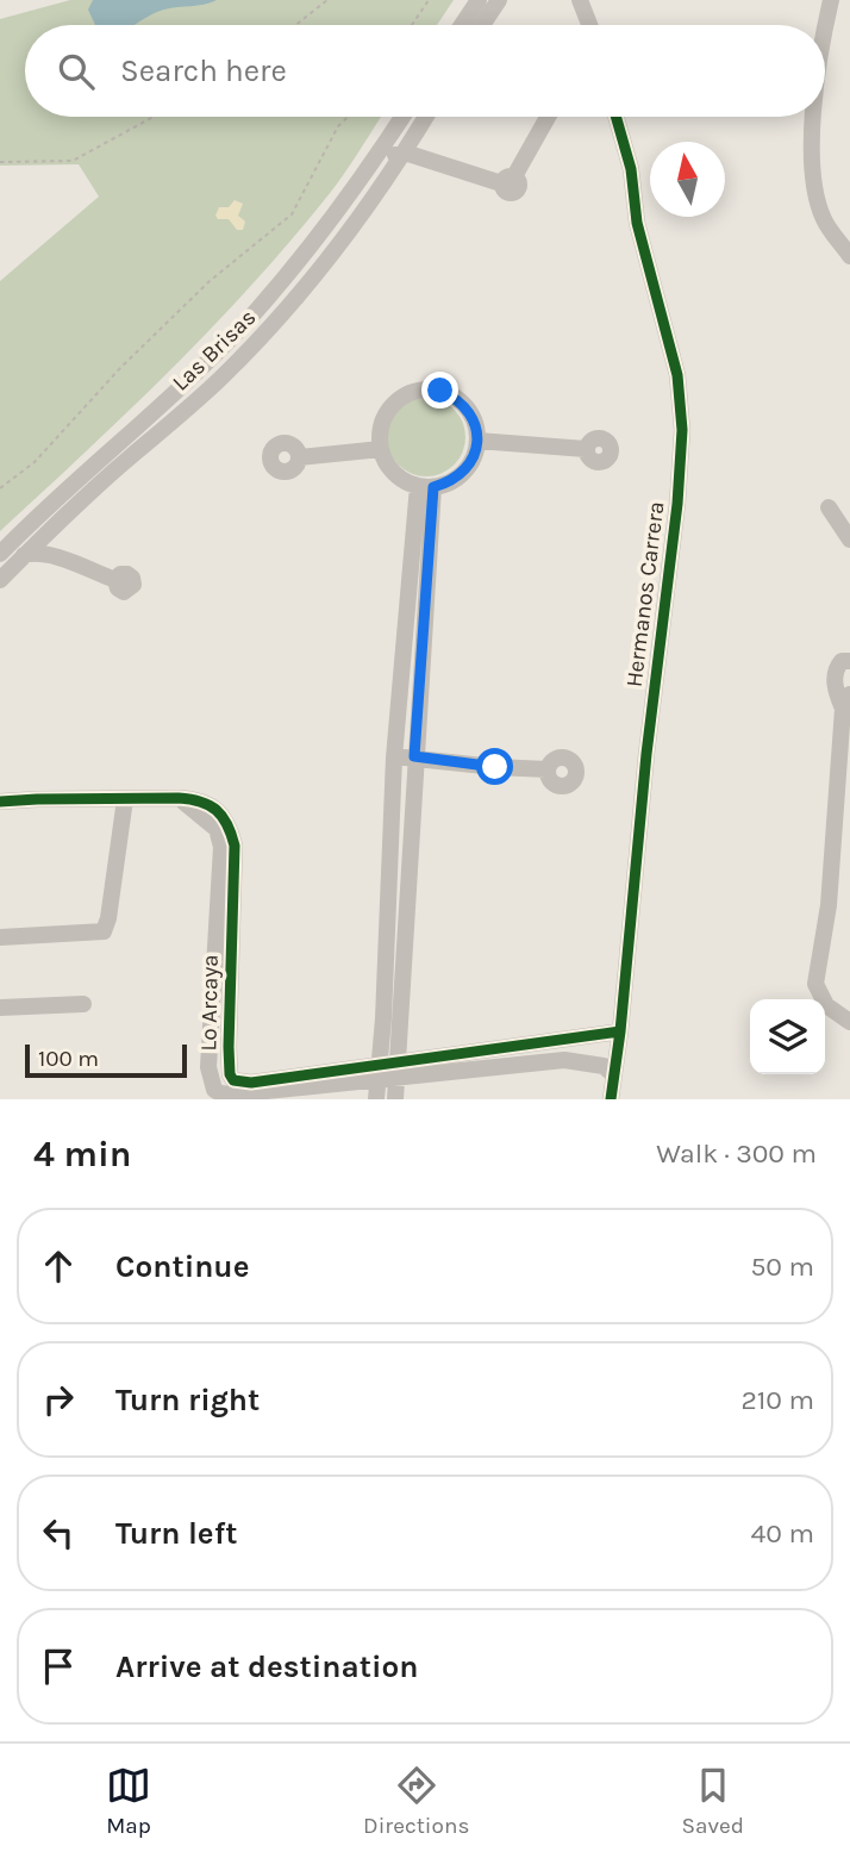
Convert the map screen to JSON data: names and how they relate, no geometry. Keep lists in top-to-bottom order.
{
  "streets": {
    "street": ["Las Brisas", "Hermanos Carrera", "Lo Arcaya"]
  },
  "crossings": [
    ["Hermanos Carrera", "Lo Arcaya"]
  ],
  "scale_bar": "100 m",
  "north": "top",
  "page": {
    "search": "Search here",
    "scale": "100 m",
    "heading": ["4 min", "Walk · 300 m"],
    "list": [
      ["Continue", "50 m"],
      ["Turn right", "210 m"],
      ["Turn left", "40 m"],
      "Arrive at destination"
    ],
    "nav": ["Map", "Directions", "Saved"]
  }
}
